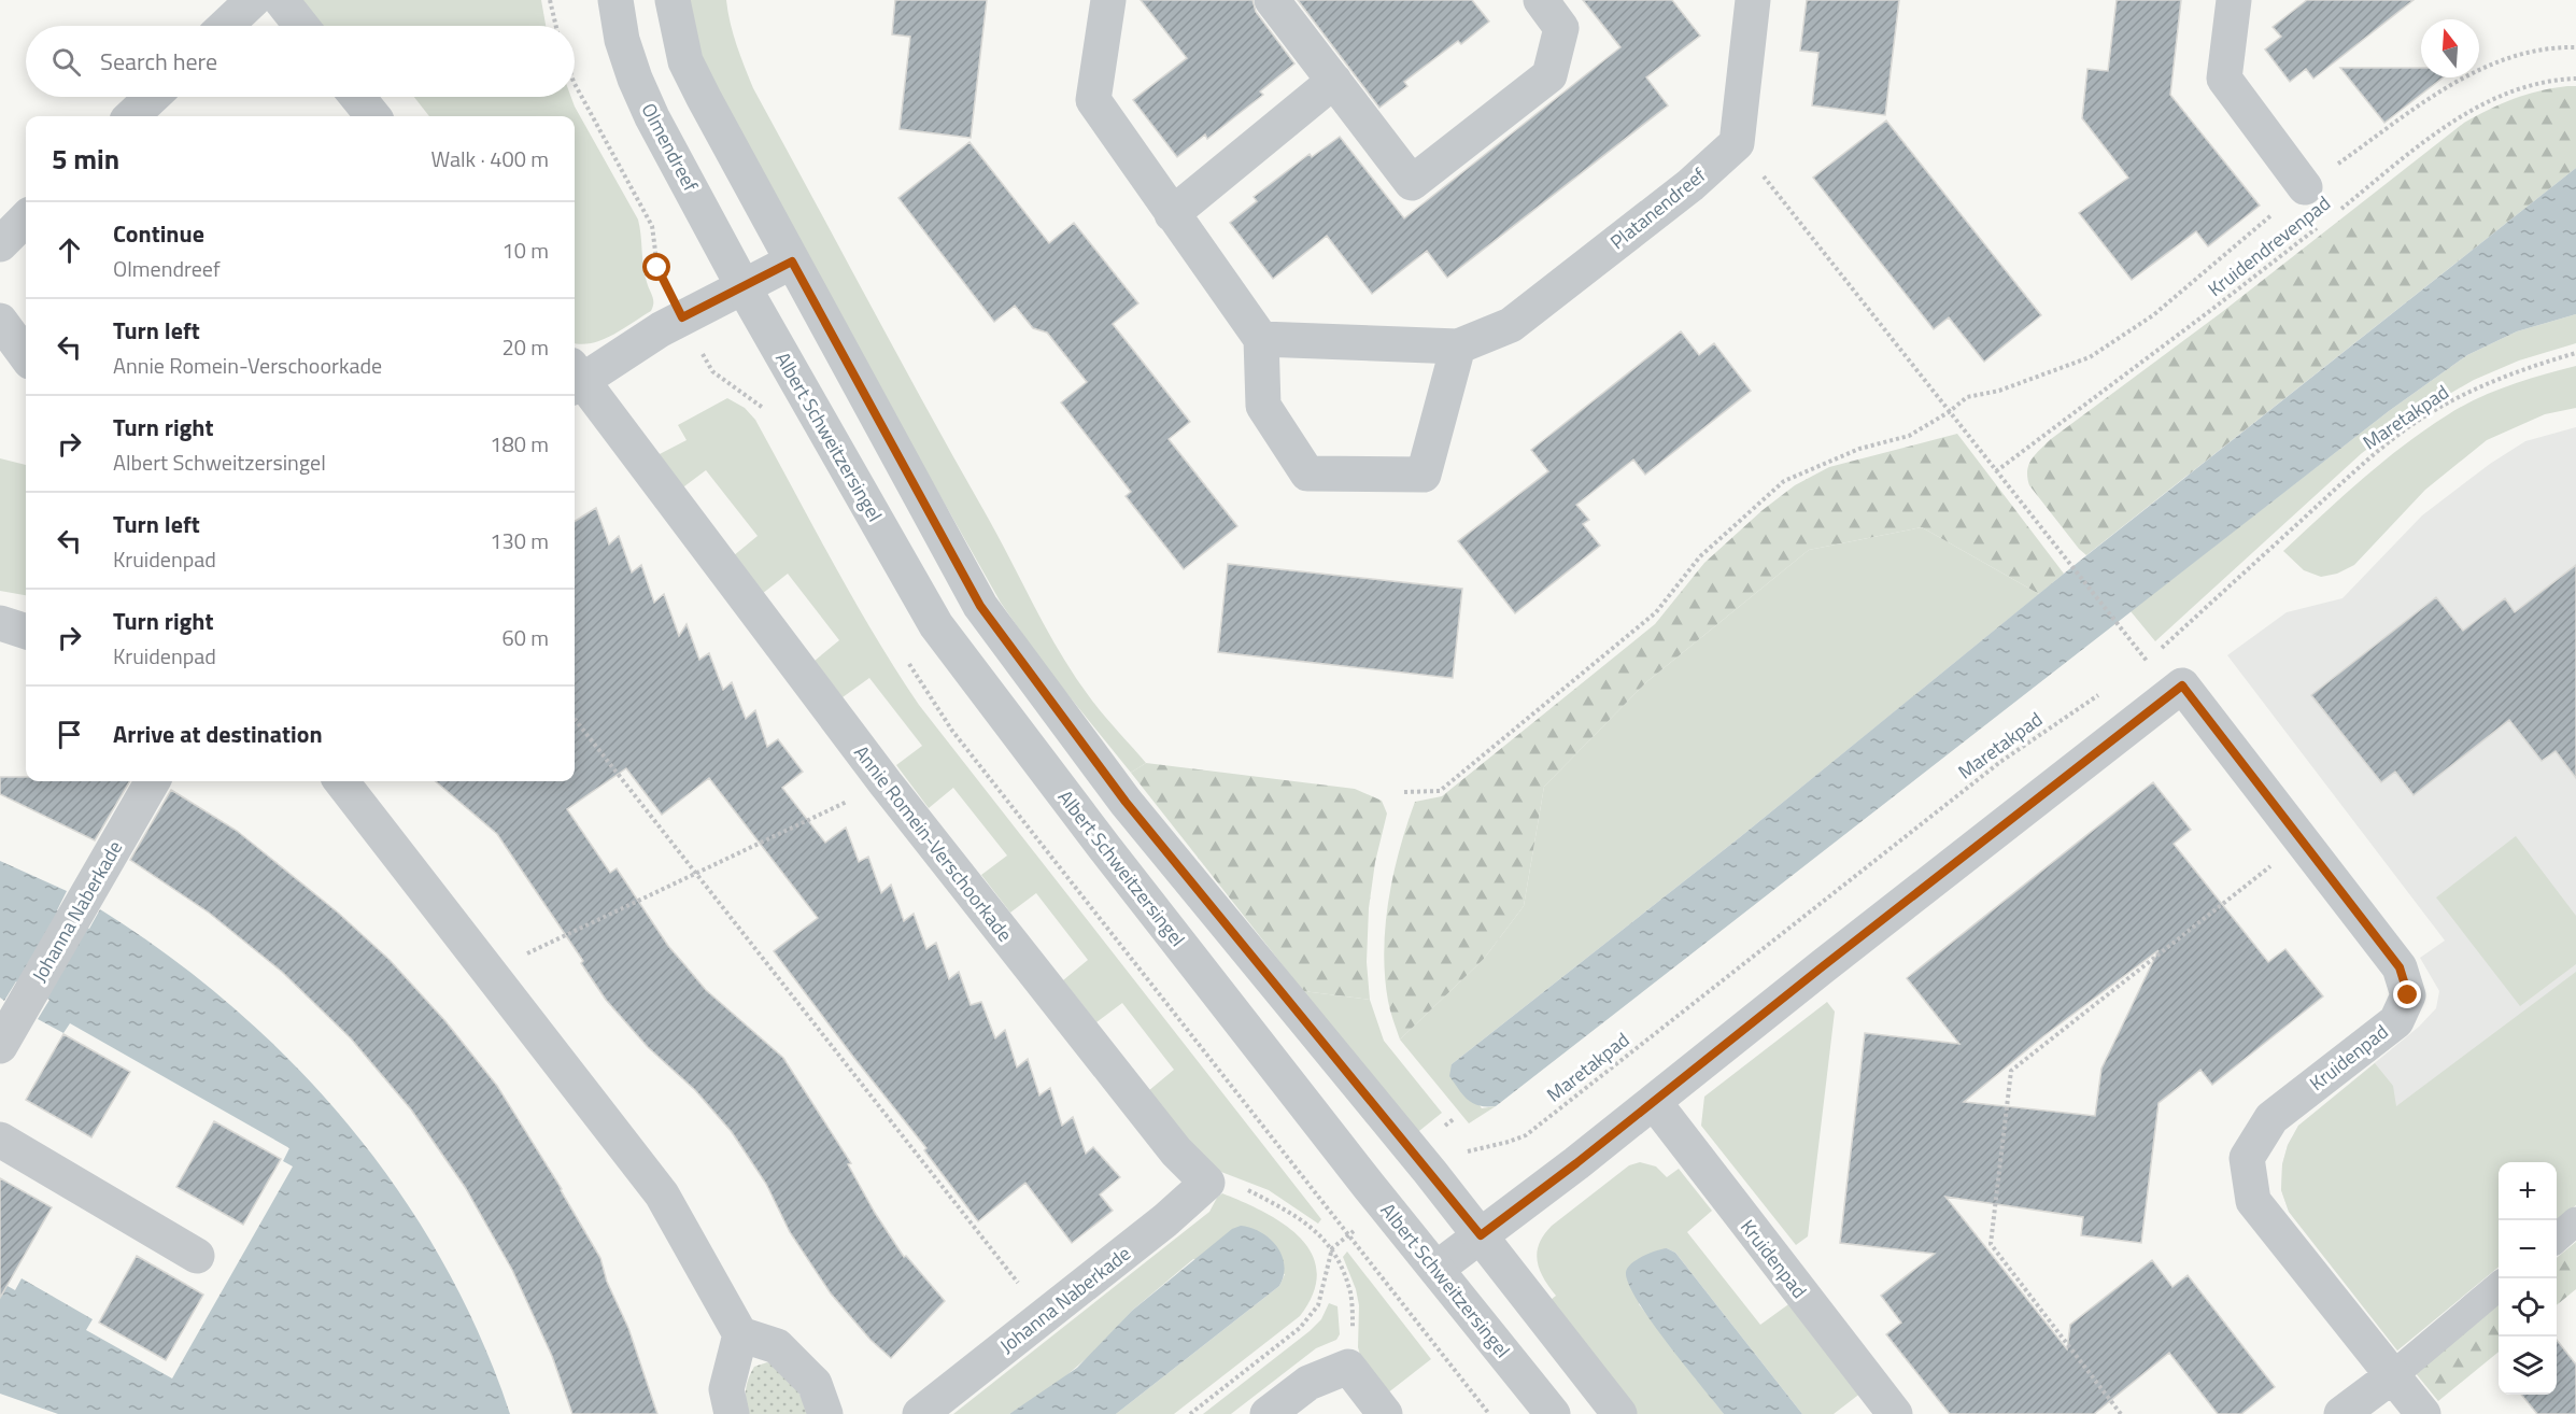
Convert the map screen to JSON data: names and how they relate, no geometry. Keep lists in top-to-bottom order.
{
  "streets": {
    "street": [
      "Olmendreef",
      "Platanendreef",
      "Albert Schweitzersingel",
      "Annie Romein-Verschoorkade",
      "Johanna Naberkade",
      "Kruidenpad"
    ],
    "path": ["Kruidendrevenpad", "Maretakpad"]
  },
  "crossings": [
    ["Olmendreef", "Albert Schweitzersingel"],
    ["Olmendreef", "Annie Romein-Verschoorkade"],
    ["Albert Schweitzersingel", "Annie Romein-Verschoorkade"],
    ["Albert Schweitzersingel", "Kruidenpad"],
    ["Annie Romein-Verschoorkade", "Johanna Naberkade"]
  ],
  "north": "top",
  "page": {
    "search": "Search here",
    "heading": ["5 min", "Walk · 400 m"],
    "list": [
      ["Continue", "Olmendreef", "10 m"],
      ["Turn left", "Annie Romein-Verschoorkade", "20 m"],
      ["Turn right", "Albert Schweitzersingel", "180 m"],
      ["Turn left", "Kruidenpad", "130 m"],
      ["Turn right", "Kruidenpad", "60 m"],
      "Arrive at destination"
    ],
    "map_buttons": ["+", "−"]
  }
}
